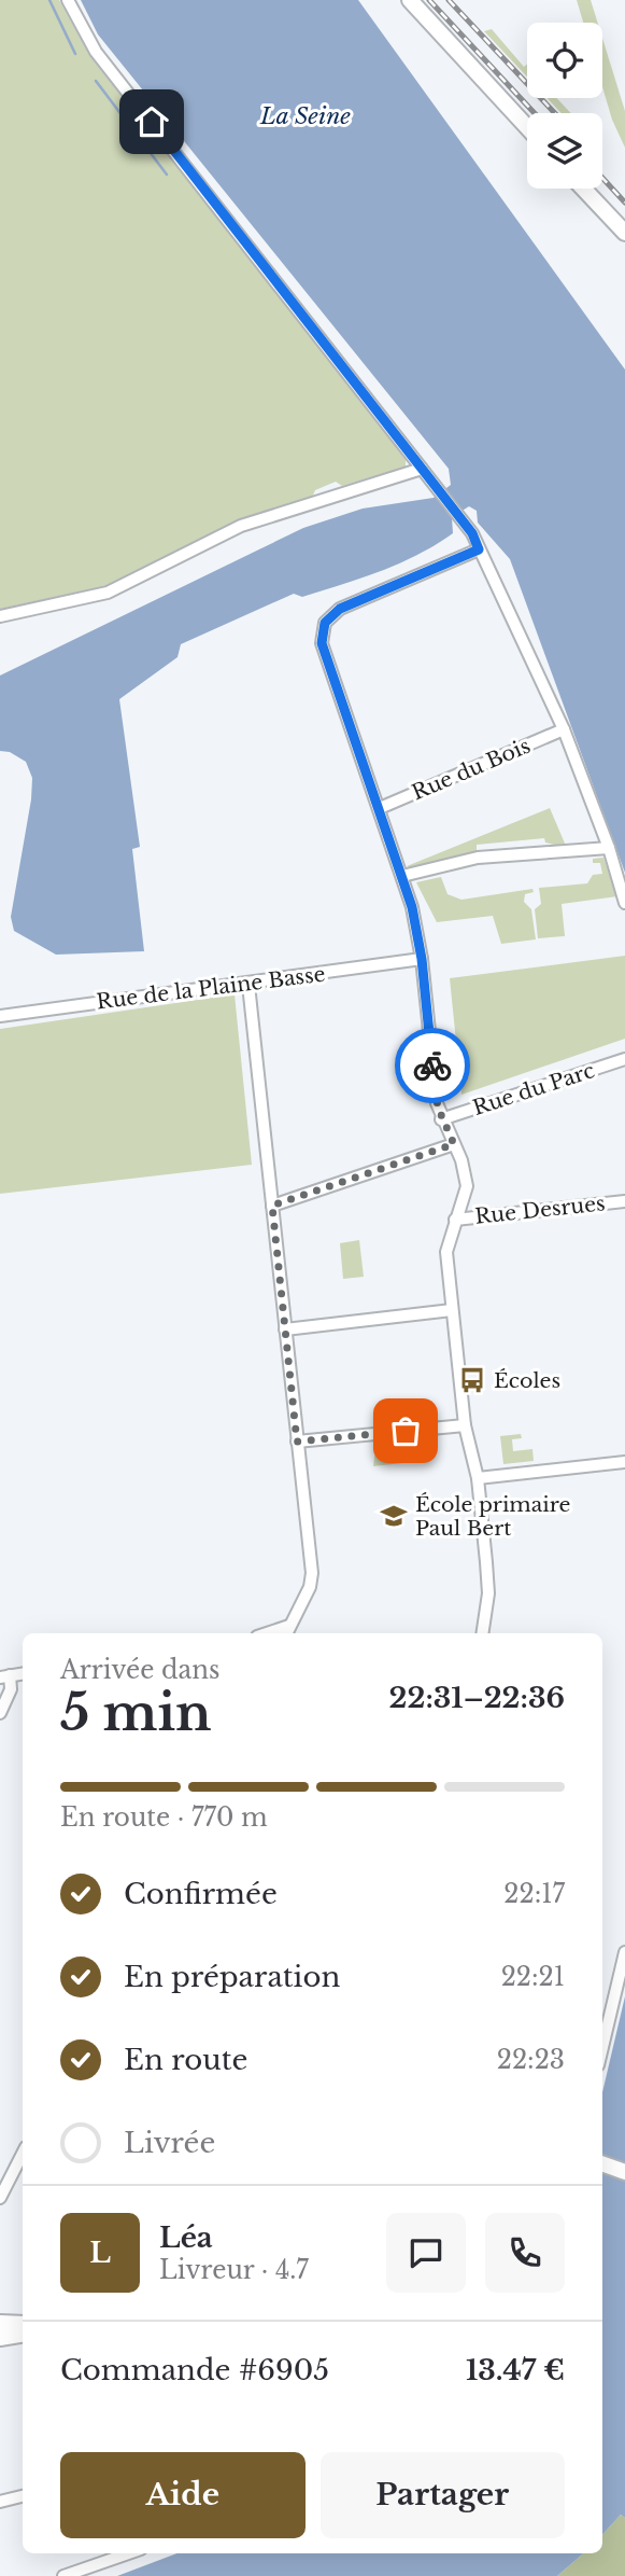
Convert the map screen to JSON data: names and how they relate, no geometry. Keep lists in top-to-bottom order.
{
  "streets": {
    "street": [
      "Rue du Bois",
      "Rue de la Plaine Basse",
      "Rue du Parc",
      "Rue Desrues"
    ]
  },
  "water": ["La Seine"],
  "places": {
    "bus stop": ["Écoles"],
    "school or university": ["École primaire Paul Bert"]
  },
  "page": {
    "heading": ["5 min", "Arrivée dans", "22:31–22:36"],
    "panel": [
      "Léa",
      "Livreur · 4.7",
      "Commande #6905",
      "13.47 €"
    ],
    "bar": "En route · 770 m",
    "list": [
      ["Confirmée", "22:17"],
      ["En préparation", "22:21"],
      ["En route", "22:23"],
      "Livrée"
    ],
    "round": "L",
    "buttons": ["Aide", "Partager"]
  }
}
